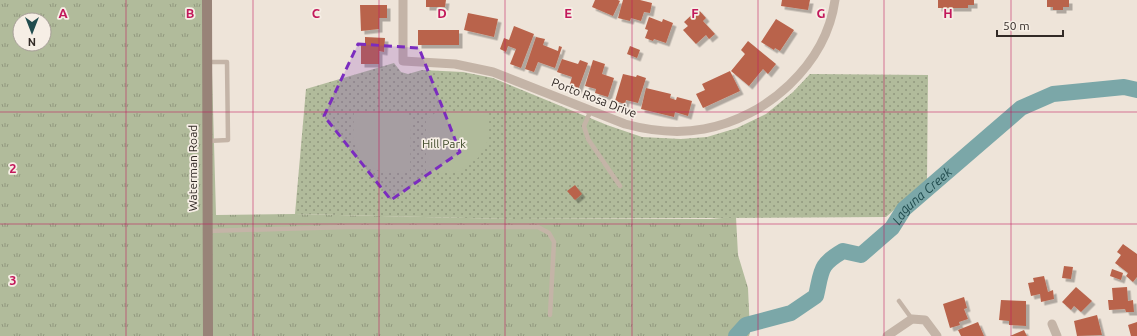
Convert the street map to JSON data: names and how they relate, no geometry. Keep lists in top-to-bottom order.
{
  "streets": {
    "main road": ["Waterman Road"],
    "street": ["Porto Rosa Drive"]
  },
  "water": ["Laguna Creek"],
  "parks": ["Hill Park"],
  "scale_bar": "50 m",
  "north": "bottom",
  "grid": {
    "columns": [
      "A",
      "B",
      "C",
      "D",
      "E",
      "F",
      "G",
      "H"
    ],
    "rows": ["2", "3"]
  }
}
